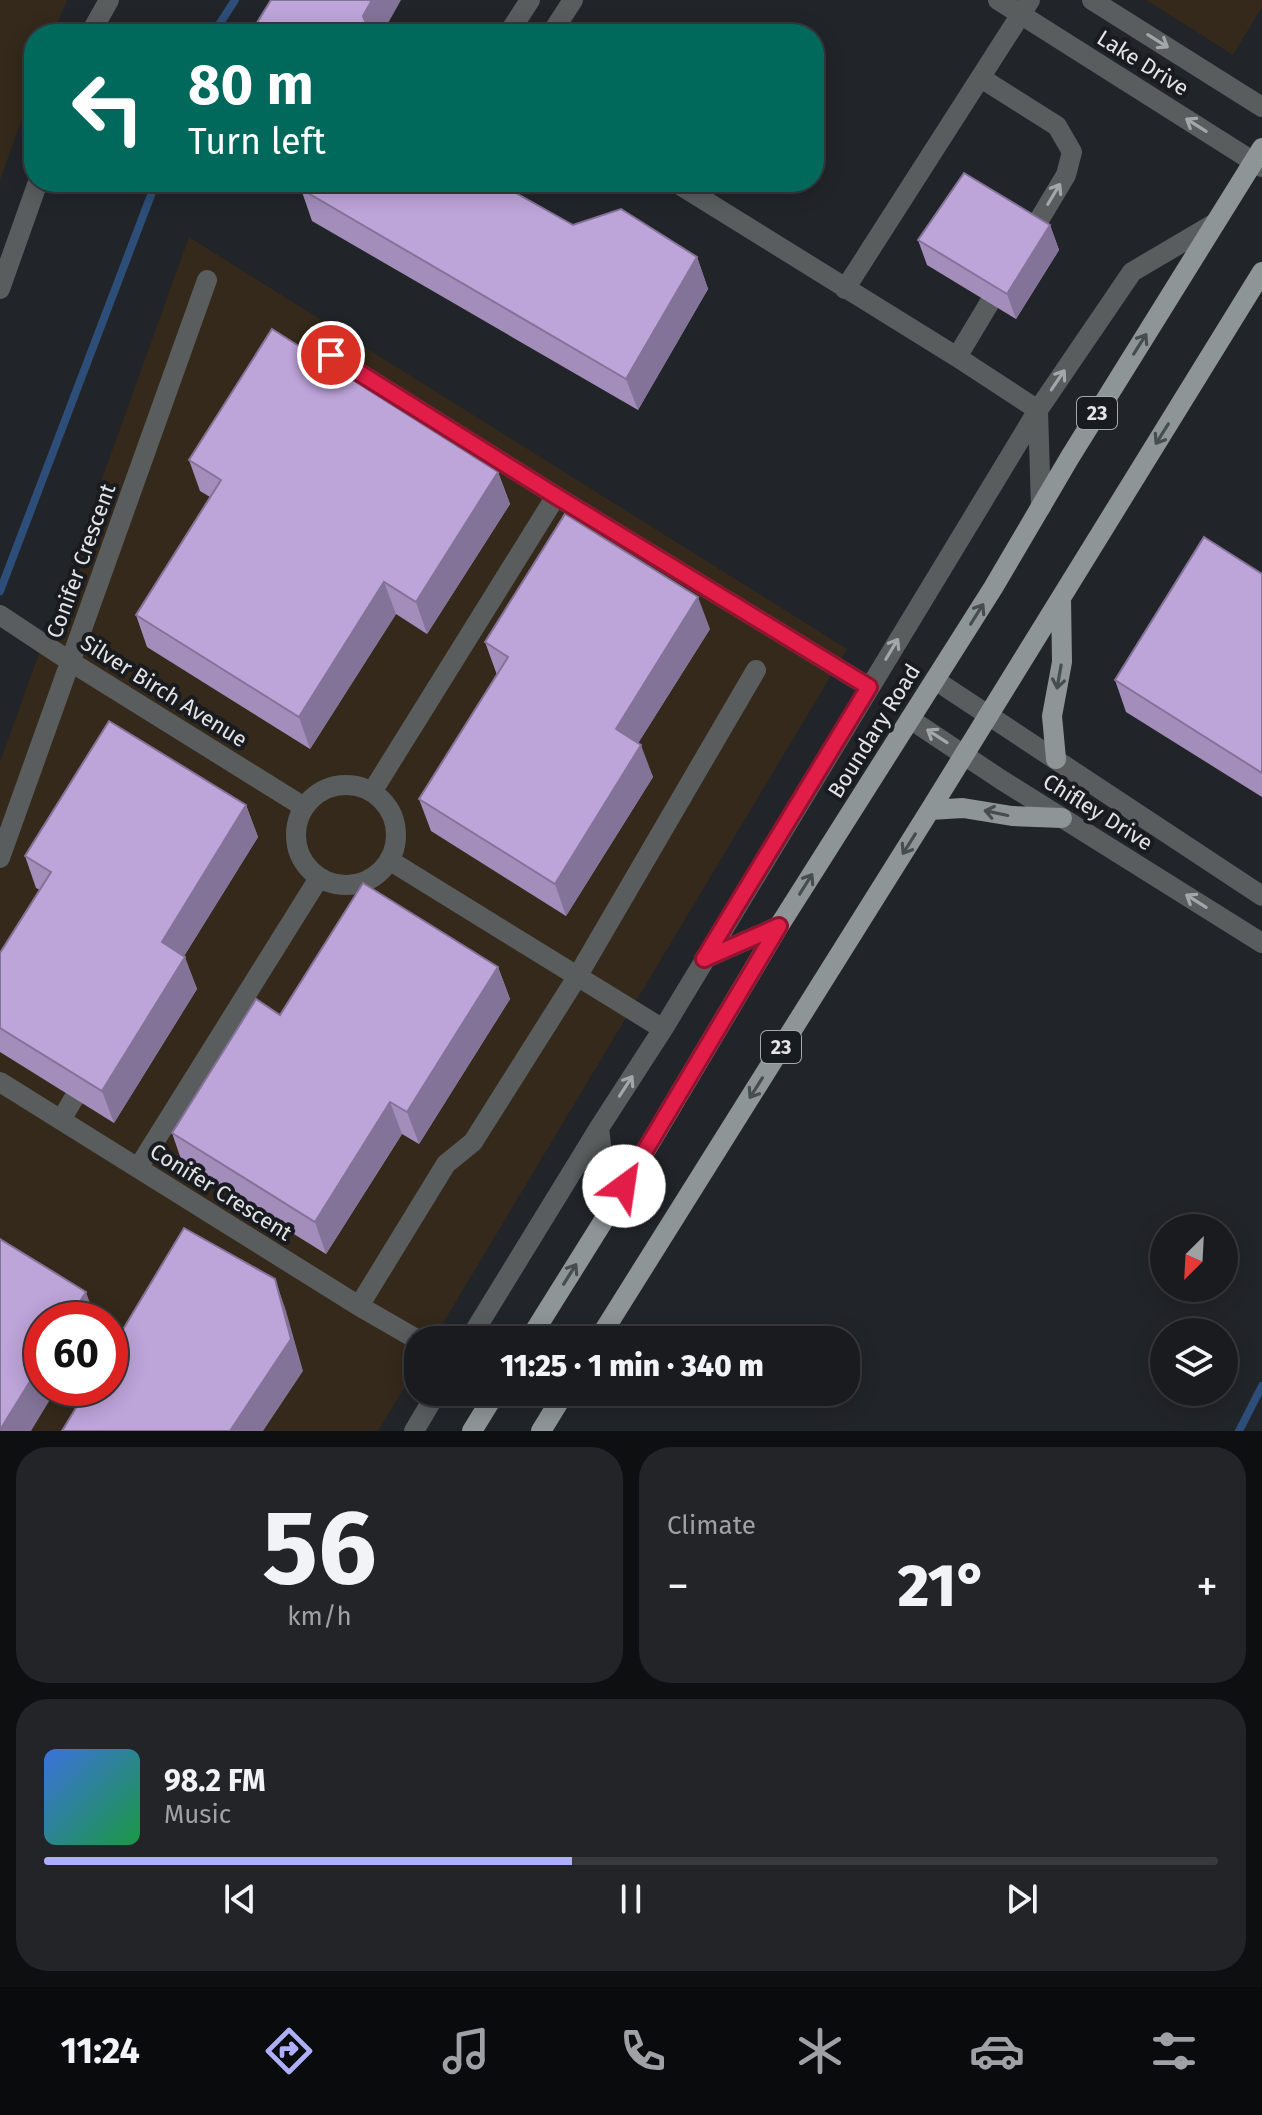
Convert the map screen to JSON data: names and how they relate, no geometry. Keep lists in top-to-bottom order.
{
  "streets": {
    "main road": ["23", "Boundary Road"],
    "street": [
      "Lake Drive",
      "Conifer Crescent",
      "Silver Birch Avenue",
      "Chifley Drive"
    ]
  },
  "crossings": [
    ["Lake Drive", "Boundary Road"],
    ["23", "Chifley Drive"],
    ["Conifer Crescent", "Silver Birch Avenue"],
    ["Boundary Road", "Chifley Drive"]
  ],
  "north": "bottom left",
  "page": {
    "turn": ["80 m", "Turn left"],
    "limit": "60",
    "trip": "11:25 · 1 min · 340 m",
    "tile": [
      ["56", "km/h"],
      "Climate"
    ],
    "heat": ["−", "21°", "+"],
    "song": ["98.2 FM", "Music"],
    "tabs": "11:24"
  }
}
